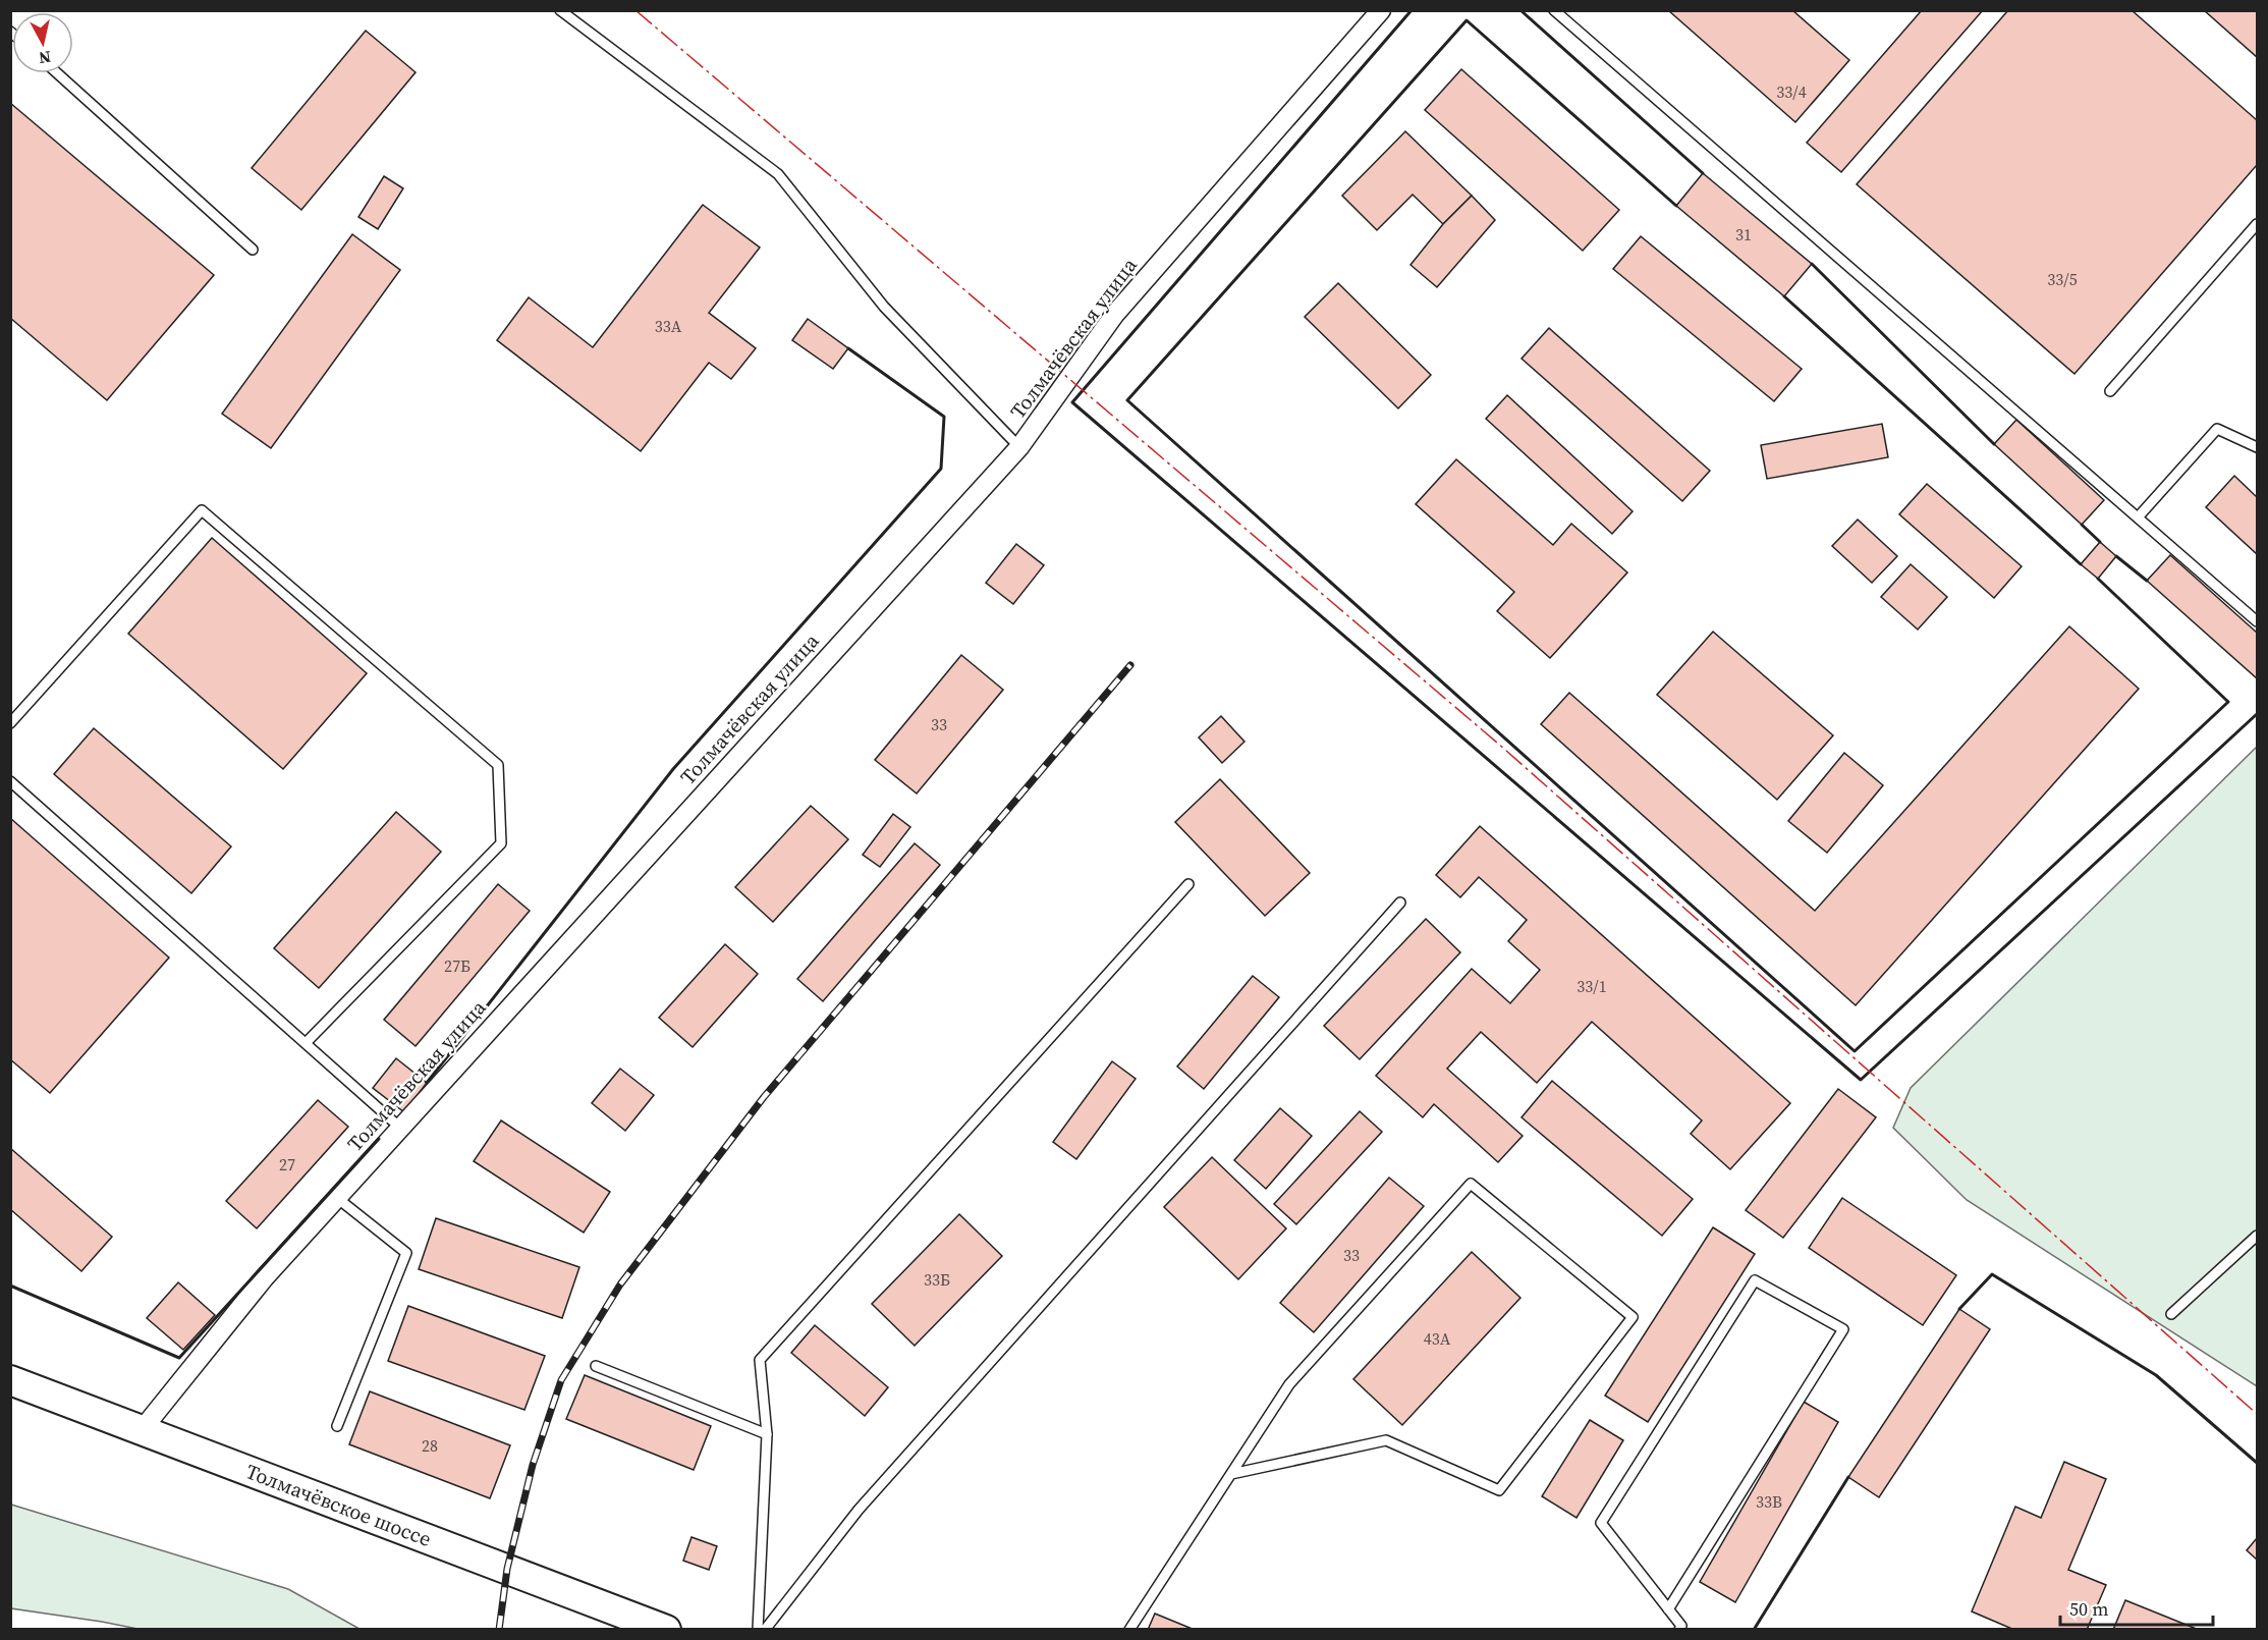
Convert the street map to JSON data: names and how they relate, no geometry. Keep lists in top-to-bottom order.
{
  "streets": {
    "main road": ["Толмачёвское шоссе"],
    "street": ["Толмачёвская улица"]
  },
  "crossings": [
    ["Толмачёвская улица", "Толмачёвское шоссе"]
  ],
  "house_numbers": [
    "33/4",
    "31",
    "33/5",
    "33А",
    "33",
    "27Б",
    "33/1",
    "27",
    "33",
    "33Б",
    "43А",
    "28",
    "33В"
  ],
  "scale_bar": "50 m",
  "north": "bottom"
}
